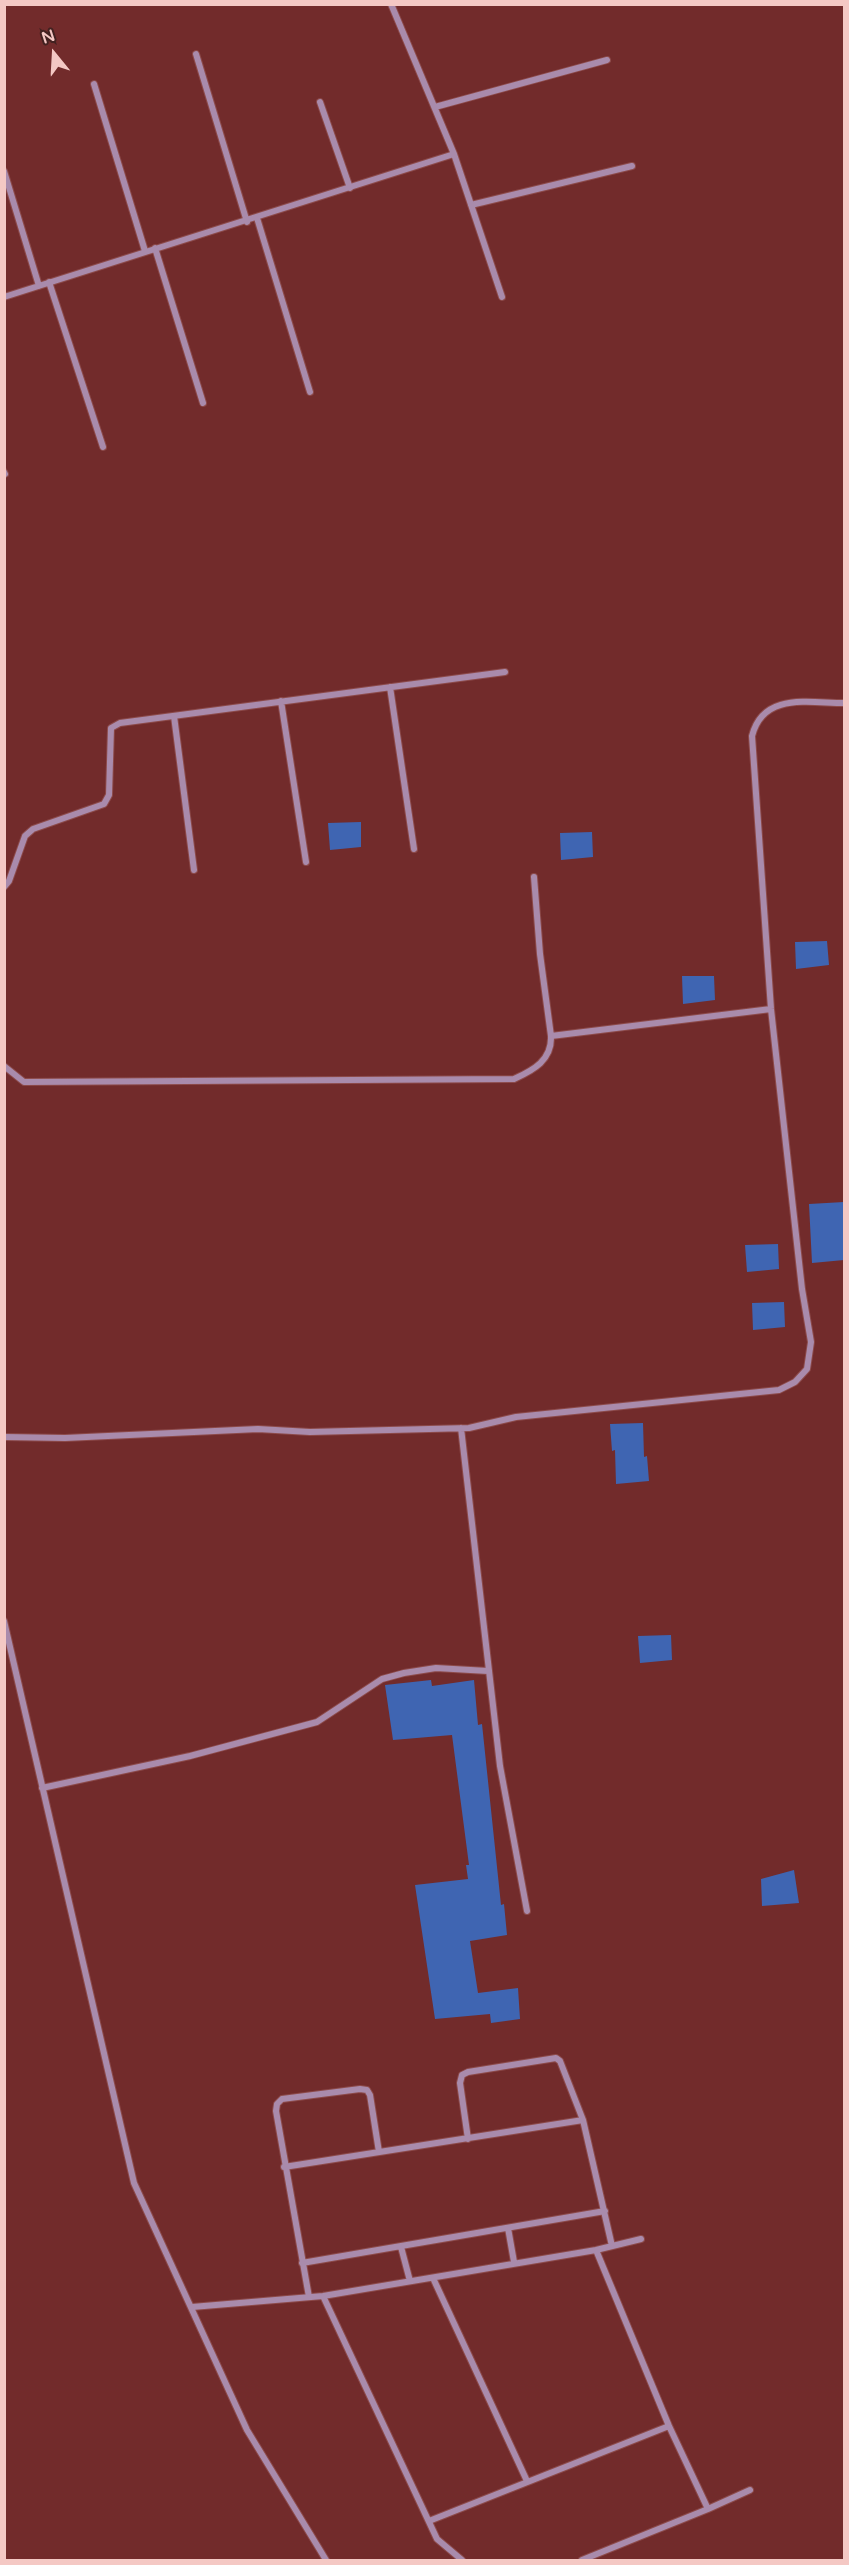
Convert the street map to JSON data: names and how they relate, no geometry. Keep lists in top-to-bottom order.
{
  "north": "top"
}
